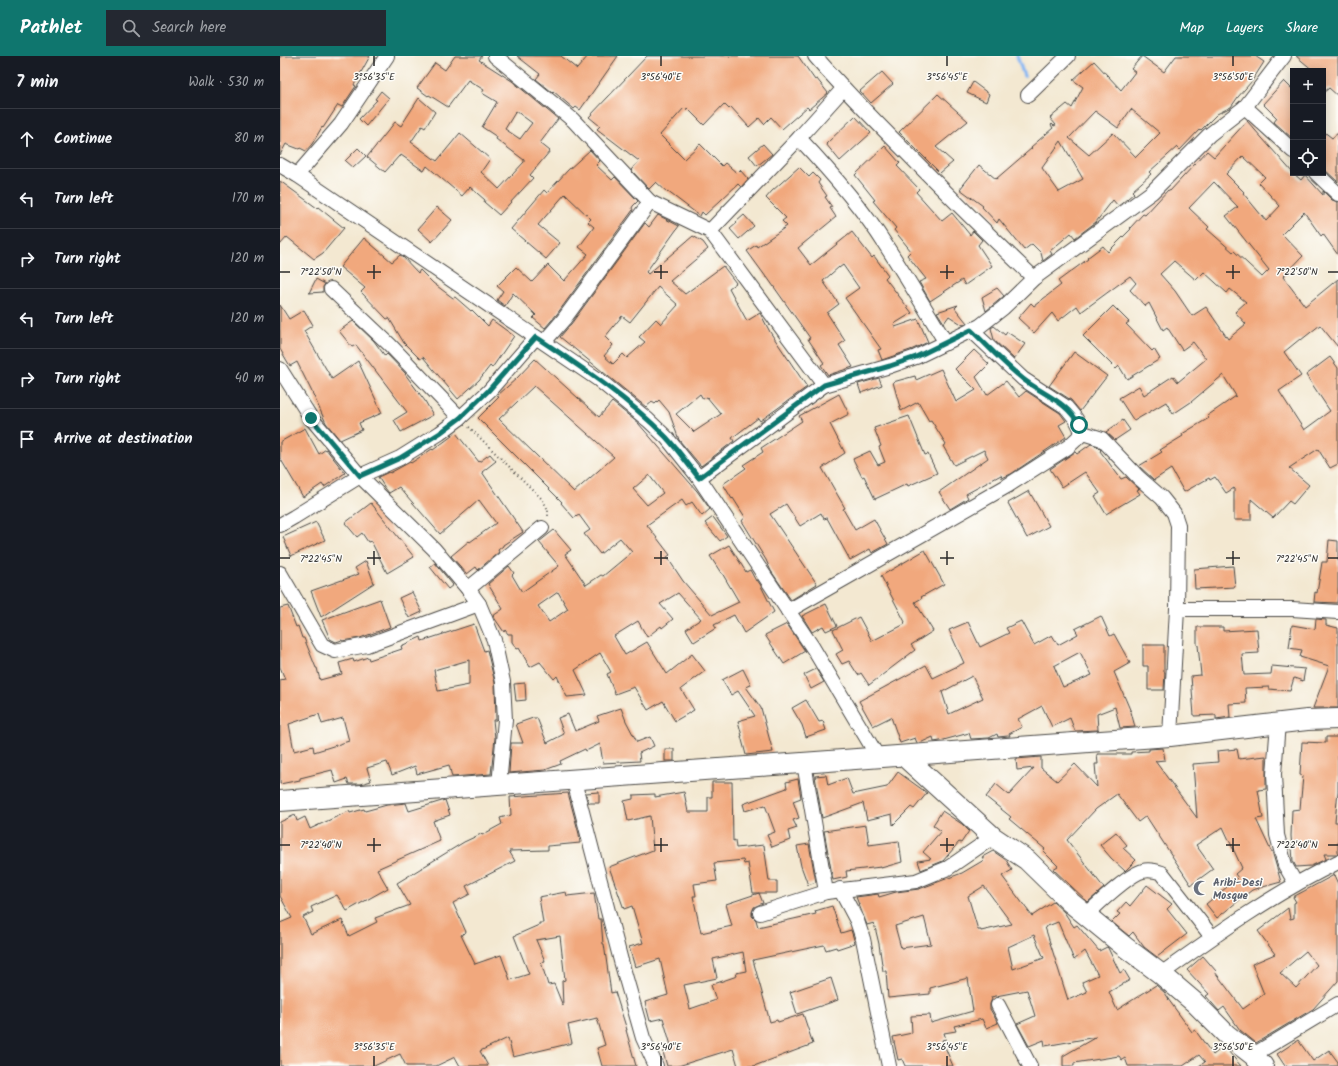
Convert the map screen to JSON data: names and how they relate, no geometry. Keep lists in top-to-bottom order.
{
  "places": {
    "mosque": ["Aribi-Desi Mosque"]
  },
  "page": {
    "header": "Pathlet",
    "search": "Search here",
    "nav": ["Map", "Layers", "Share"],
    "heading": ["7 min", "Walk · 530 m"],
    "map_buttons": ["+", "−"],
    "list": [
      ["Continue", "80 m"],
      ["Turn left", "170 m"],
      ["Turn right", "120 m"],
      ["Turn left", "120 m"],
      ["Turn right", "40 m"],
      "Arrive at destination"
    ]
  },
  "coordinates": [
    "3°56'35\"E",
    "3°56'40\"E",
    "3°56'45\"E",
    "3°56'50\"E",
    "7°22'50\"N",
    "7°22'45\"N",
    "7°22'40\"N"
  ]
}
